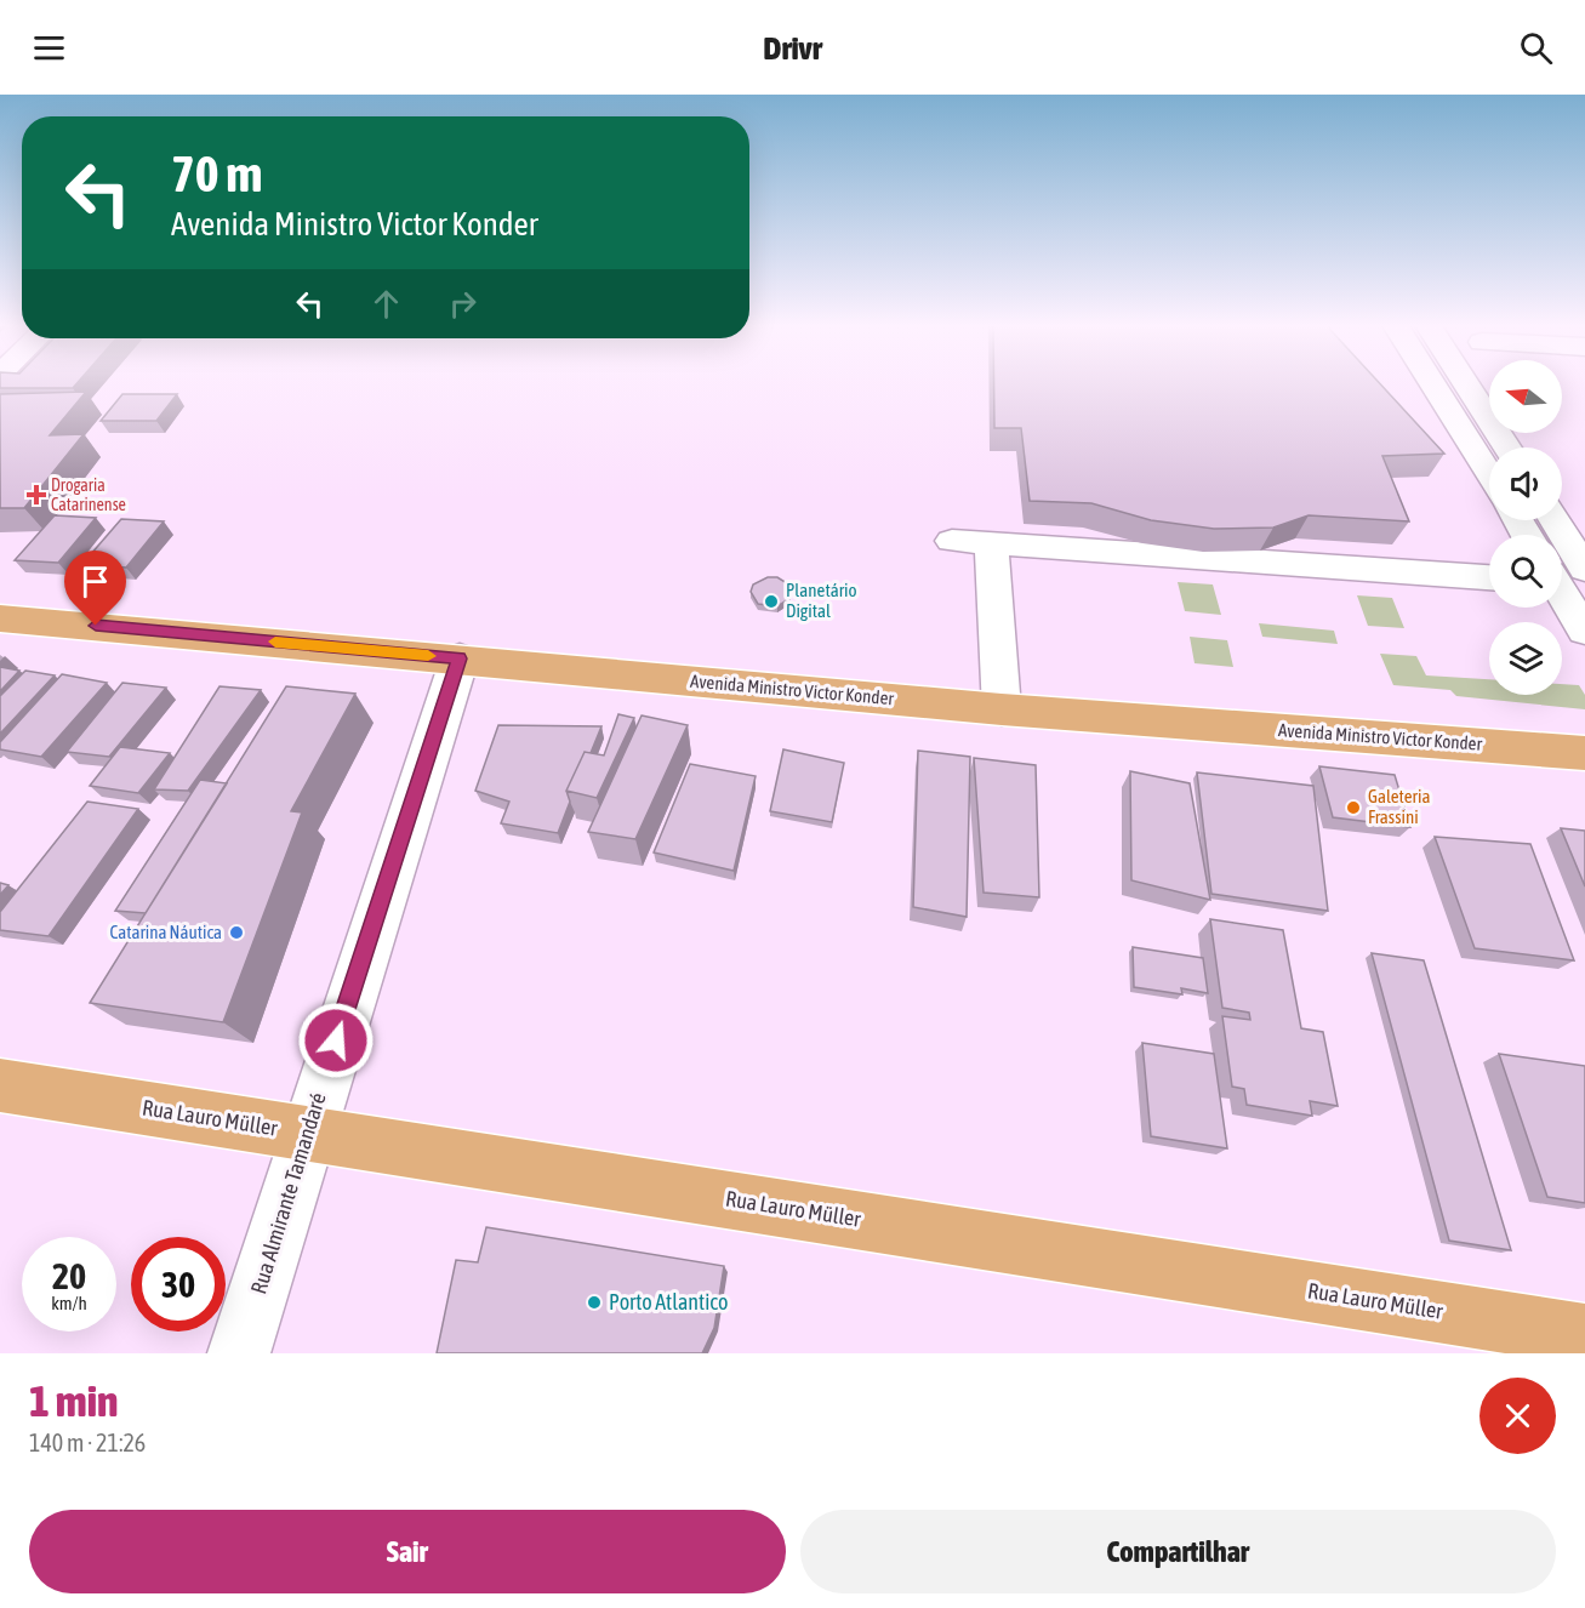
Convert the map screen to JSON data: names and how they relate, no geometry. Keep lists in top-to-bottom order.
{
  "streets": {
    "main road": ["Avenida Ministro Victor Konder", "Rua Lauro Müller"],
    "street": ["Rua Almirante Tamandaré"]
  },
  "crossings": [
    ["Avenida Ministro Victor Konder", "Rua Almirante Tamandaré"],
    ["Rua Lauro Müller", "Rua Almirante Tamandaré"]
  ],
  "places": {
    "health": ["Drogaria Catarinense"],
    "other": [
      "Planetário Digital",
      "Galeteria Frassini",
      "Catarina Náutica",
      "Porto Atlantico"
    ]
  },
  "north": "left",
  "page": {
    "header": "Drivr",
    "turn": ["70 m", "Avenida Ministro Victor Konder"],
    "speed": "20 km/h",
    "limit": "30",
    "heading": ["1 min", "140 m · 21:26"],
    "buttons": ["Sair", "Compartilhar"]
  }
}
